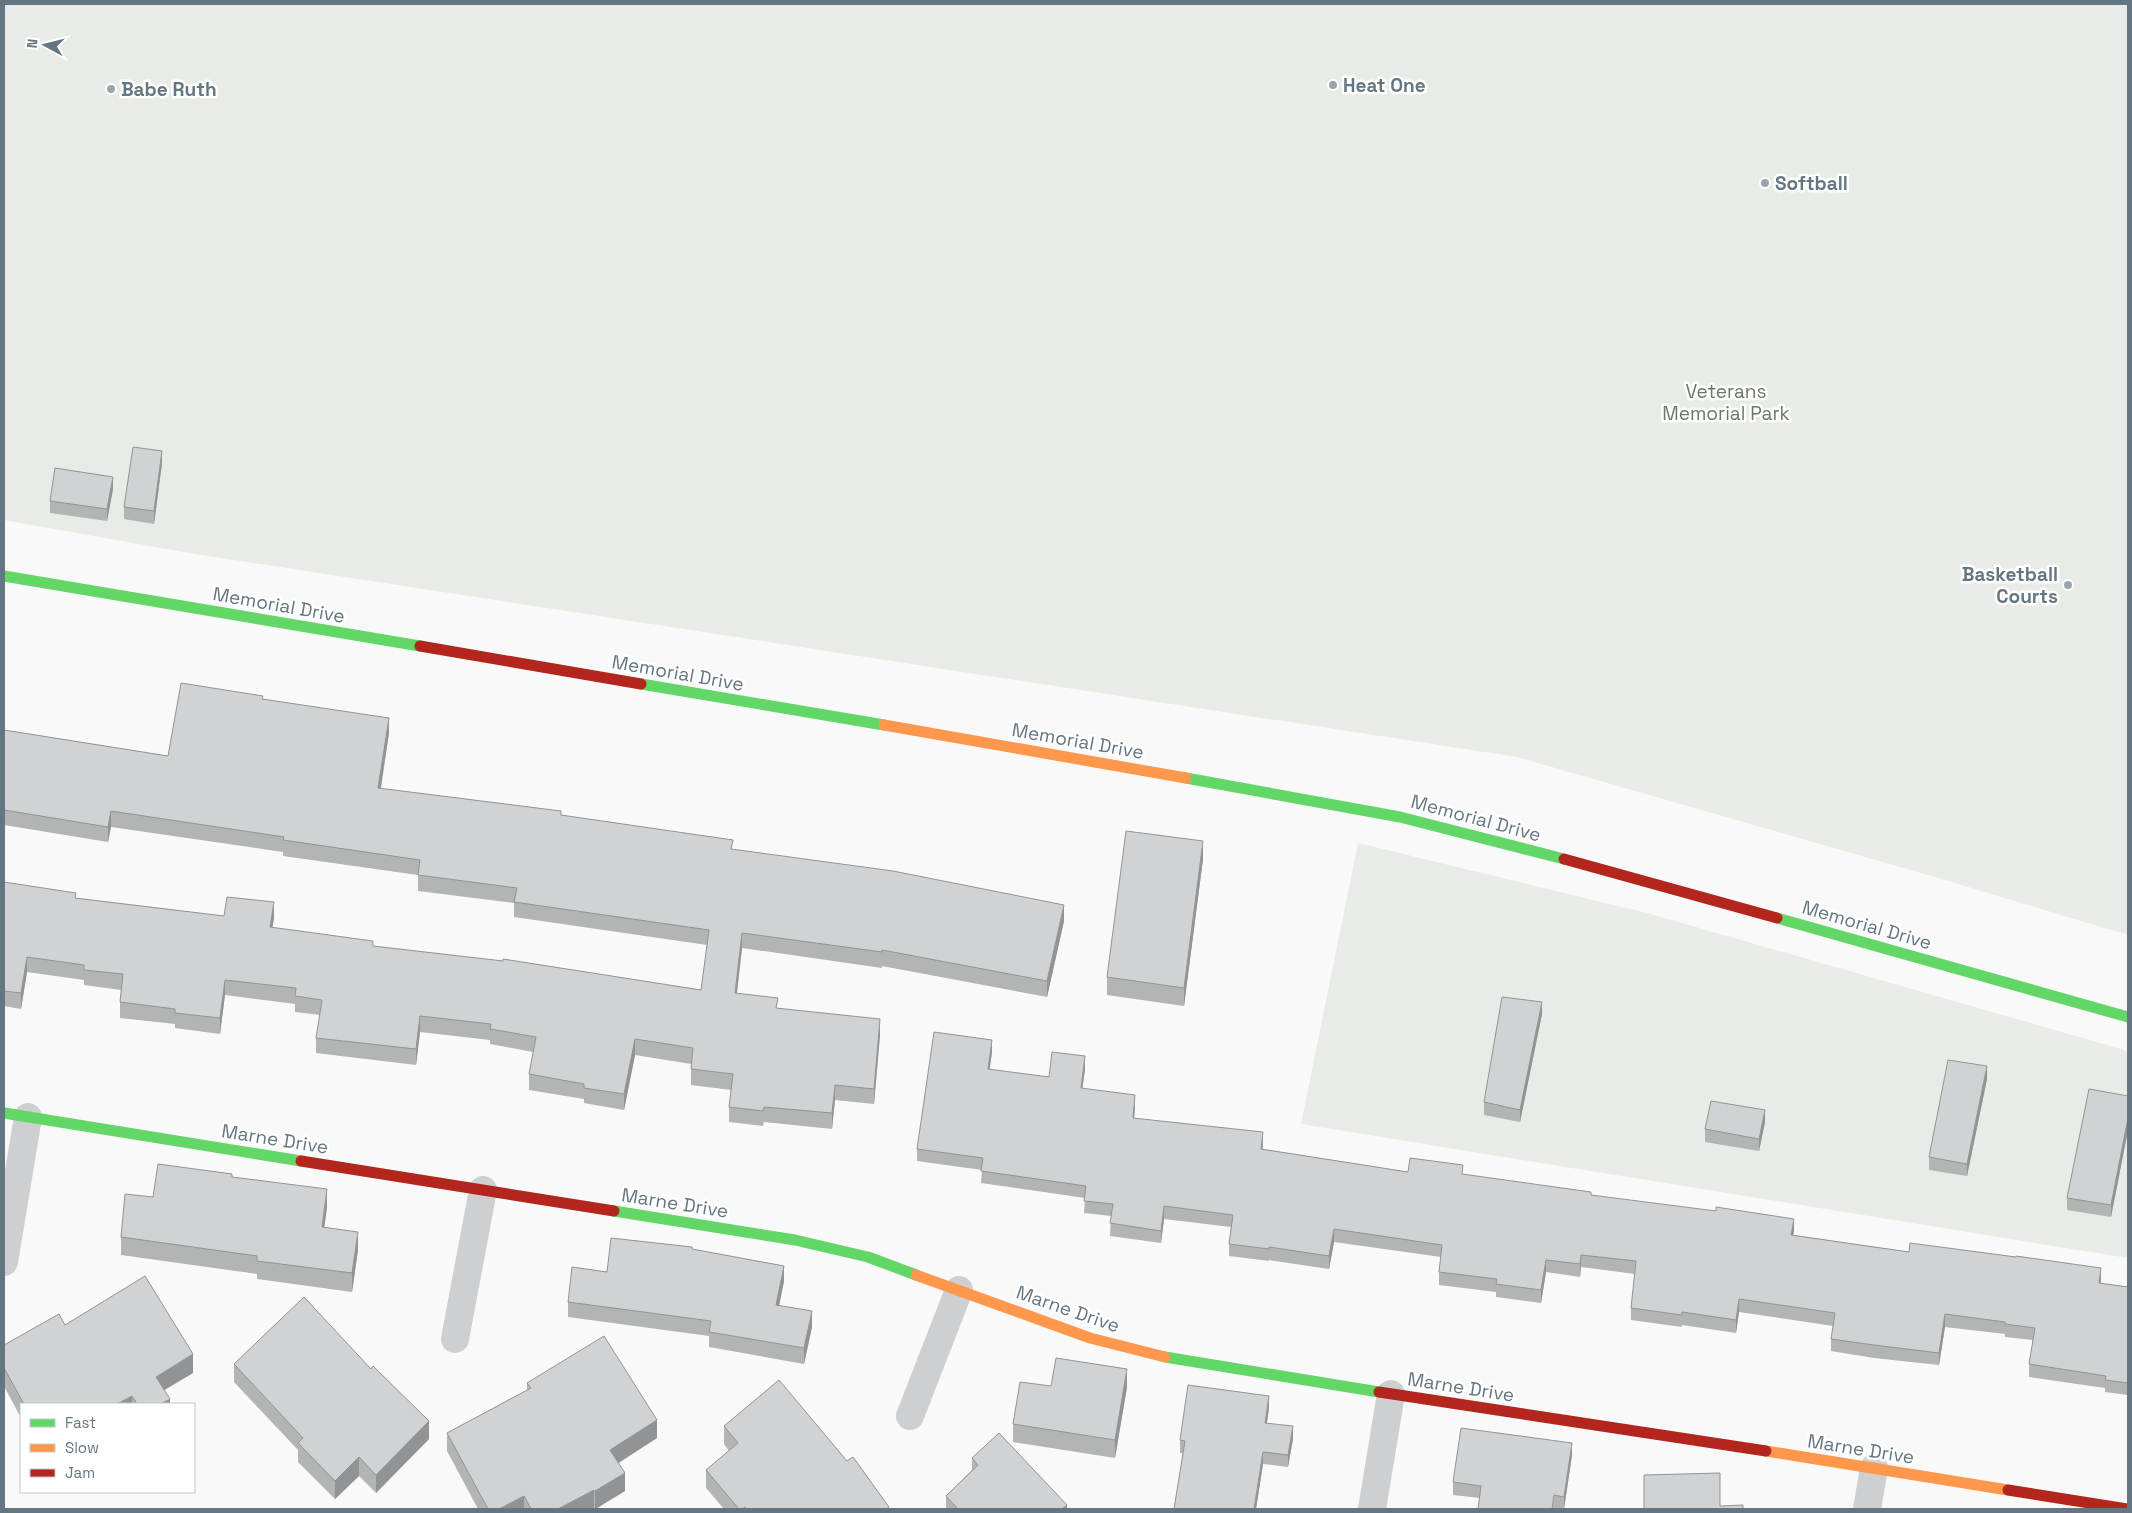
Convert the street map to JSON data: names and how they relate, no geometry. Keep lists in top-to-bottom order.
{
  "streets": {
    "street": ["Memorial Drive", "Marne Drive"]
  },
  "parks": ["Veterans Memorial Park"],
  "places": [
    "Heat One",
    "Babe Ruth",
    "Softball",
    "Basketball Courts"
  ],
  "legend": ["Fast", "Slow", "Jam"],
  "north": "left"
}
